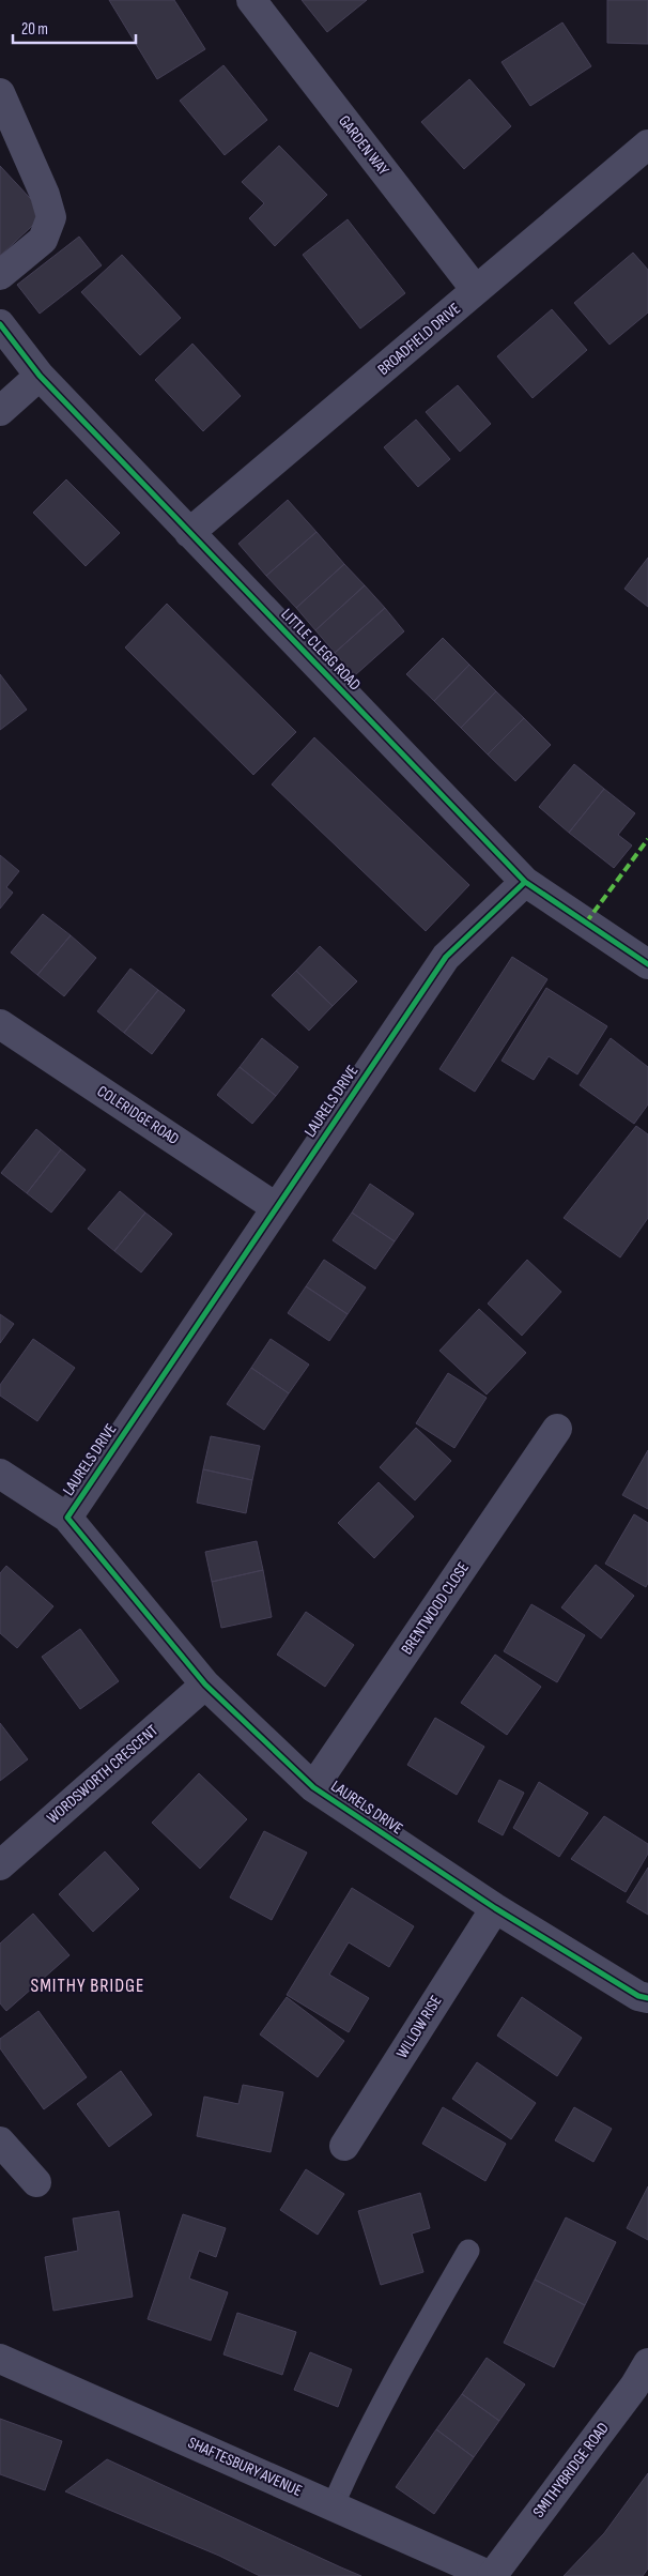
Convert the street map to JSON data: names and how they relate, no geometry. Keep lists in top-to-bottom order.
{
  "streets": {
    "street": [
      "GARDEN WAY",
      "BROADFIELD DRIVE",
      "LITTLE CLEGG ROAD",
      "LAURELS DRIVE",
      "COLERIDGE ROAD",
      "BRENTWOOD CLOSE",
      "WORDSWORTH CRESCENT",
      "WILLOW RISE",
      "SHAFTESBURY AVENUE",
      "SMITHYBRIDGE ROAD"
    ]
  },
  "crossings": [
    ["GARDEN WAY", "BROADFIELD DRIVE"],
    ["BROADFIELD DRIVE", "LITTLE CLEGG ROAD"],
    ["LITTLE CLEGG ROAD", "LAURELS DRIVE"],
    ["LAURELS DRIVE", "COLERIDGE ROAD"],
    ["LAURELS DRIVE", "BRENTWOOD CLOSE"],
    ["LAURELS DRIVE", "WORDSWORTH CRESCENT"],
    ["LAURELS DRIVE", "WILLOW RISE"],
    ["SHAFTESBURY AVENUE", "SMITHYBRIDGE ROAD"]
  ],
  "districts": ["SMITHY BRIDGE"],
  "scale_bar": "20 m"
}
